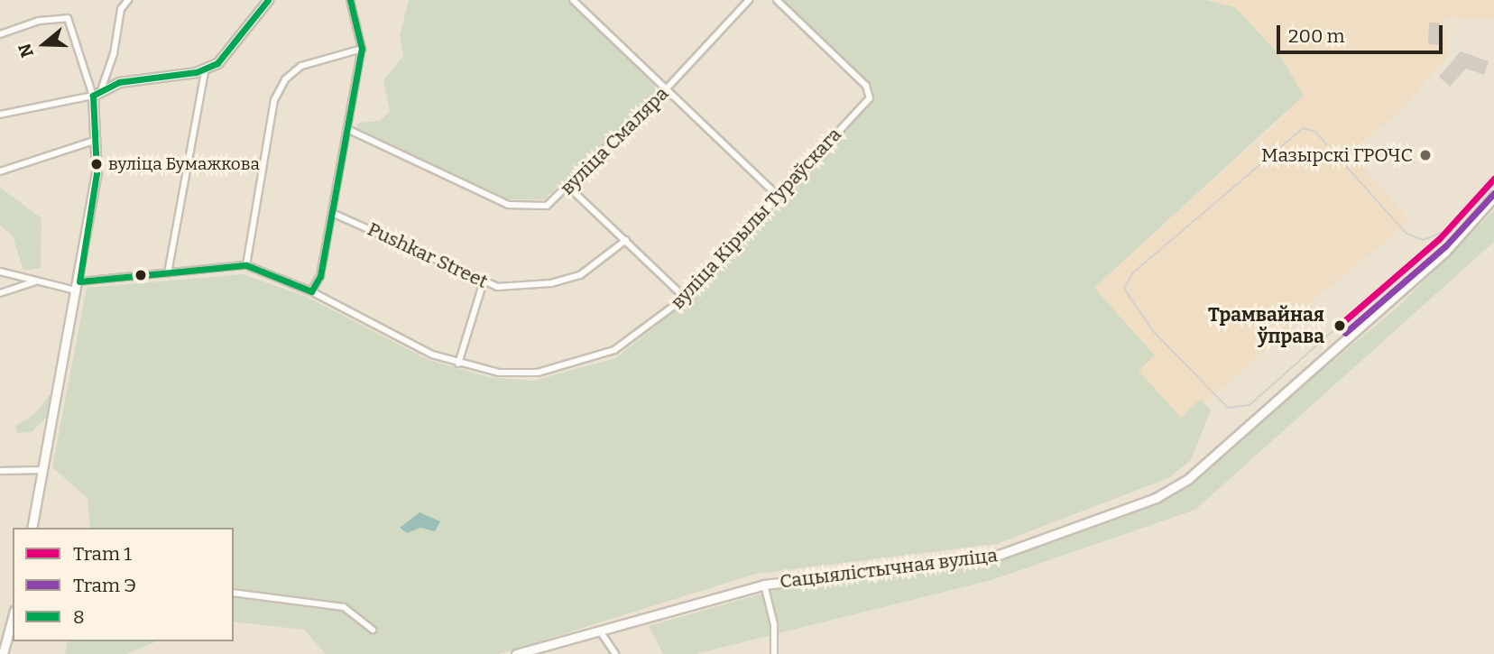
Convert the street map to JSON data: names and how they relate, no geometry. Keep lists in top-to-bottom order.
{
  "streets": {
    "main road": ["Сацыялістычная вуліца"],
    "street": ["вуліца Смаляра", "вуліца Кірылы Тураўскага", "Pushkar Street"]
  },
  "places": ["Мазырскі ГРОЧС", "вуліца Бумажкова", "Трамвайная ўправа"],
  "lines": ["transit line 8", "tram line 1", "tram line Э"],
  "legend": ["Tram 1", "Tram Э", "8"],
  "scale_bar": "200 m",
  "north": "left"
}
